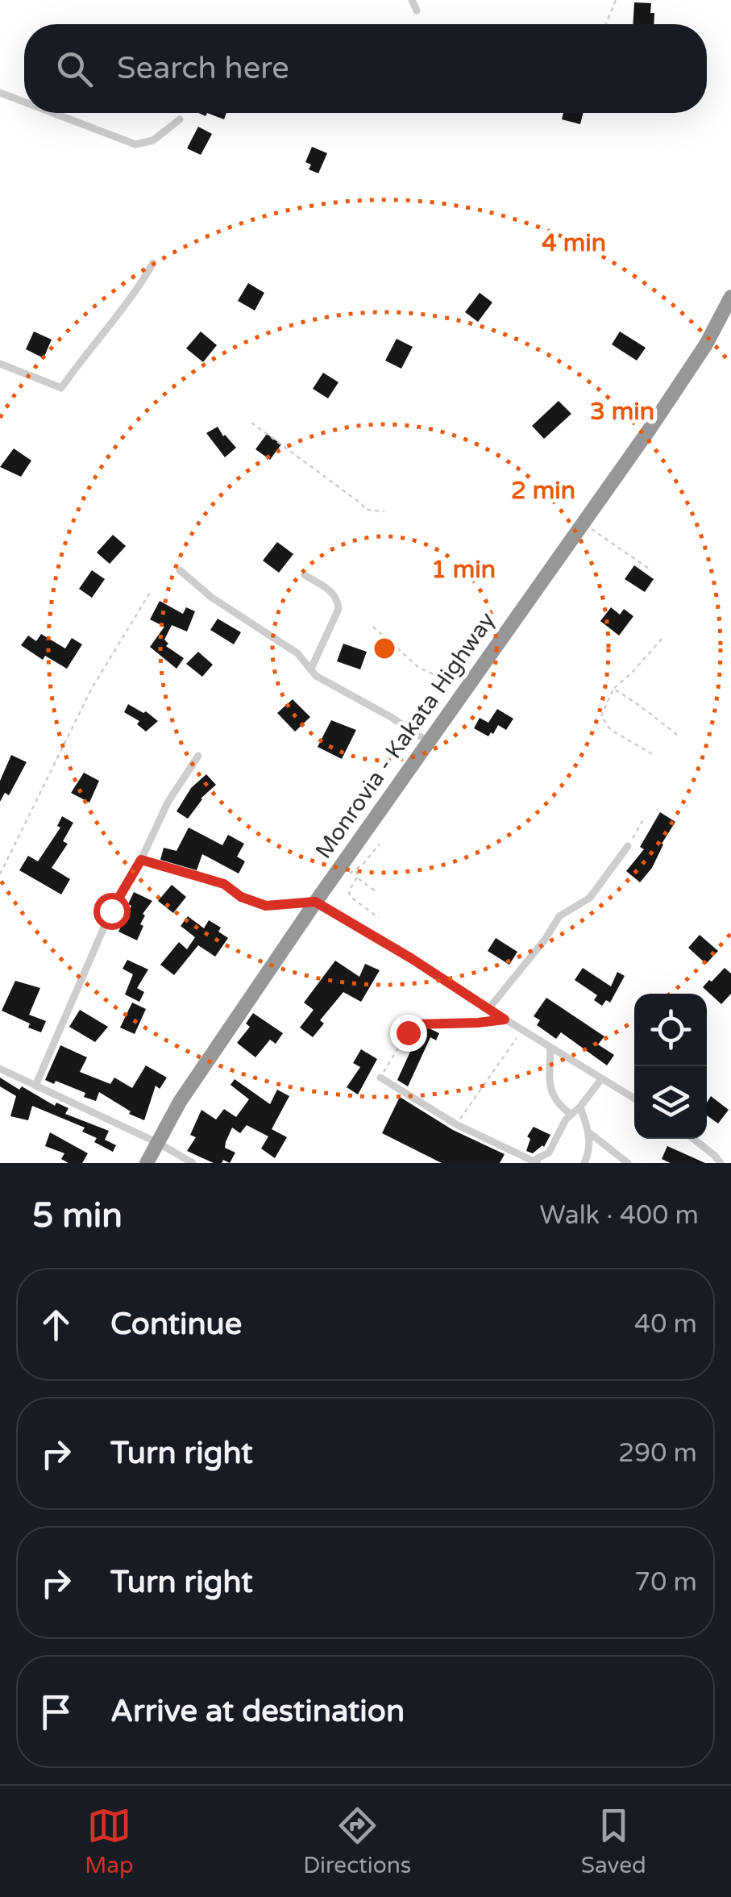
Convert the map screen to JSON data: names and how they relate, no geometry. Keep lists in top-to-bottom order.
{
  "streets": {
    "highway": ["Monrovia - Kakata Highway"]
  },
  "page": {
    "search": "Search here",
    "heading": ["5 min", "Walk · 400 m"],
    "list": [
      ["Continue", "40 m"],
      ["Turn right", "290 m"],
      ["Turn right", "70 m"],
      "Arrive at destination"
    ],
    "nav": ["Map", "Directions", "Saved"]
  },
  "rings": [
    "4 min",
    "3 min",
    "2 min",
    "1 min"
  ]
}
